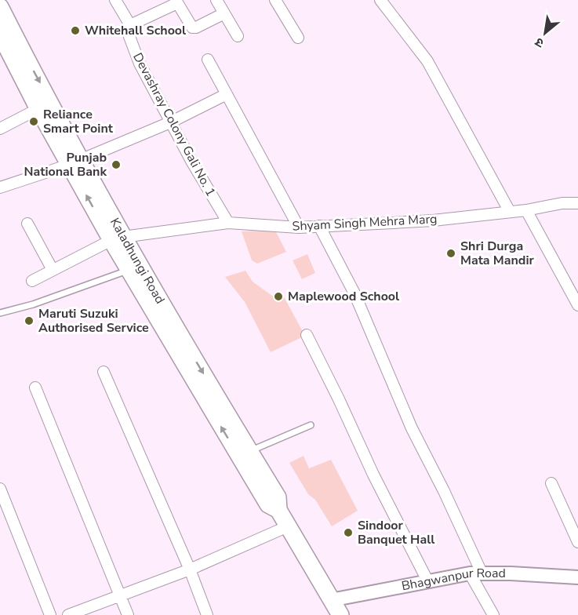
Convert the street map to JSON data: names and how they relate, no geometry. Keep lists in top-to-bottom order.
{
  "streets": {
    "main road": ["Kaladhungi Road"],
    "street": ["Devashray Colony Gali No. 1", "Shyam Singh Mehra Marg", "Bhagwanpur Road"]
  },
  "crossings": [
    ["Devashray Colony Gali No. 1", "Shyam Singh Mehra Marg"],
    ["Shyam Singh Mehra Marg", "Kaladhungi Road"],
    ["Kaladhungi Road", "Bhagwanpur Road"]
  ],
  "places": [
    "Whitehall School",
    "Reliance Smart Point",
    "Punjab National Bank",
    "Shri Durga Mata Mandir",
    "Maplewood School",
    "Maruti Suzuki Authorised Service",
    "Sindoor Banquet Hall"
  ],
  "north": "bottom left"
}
